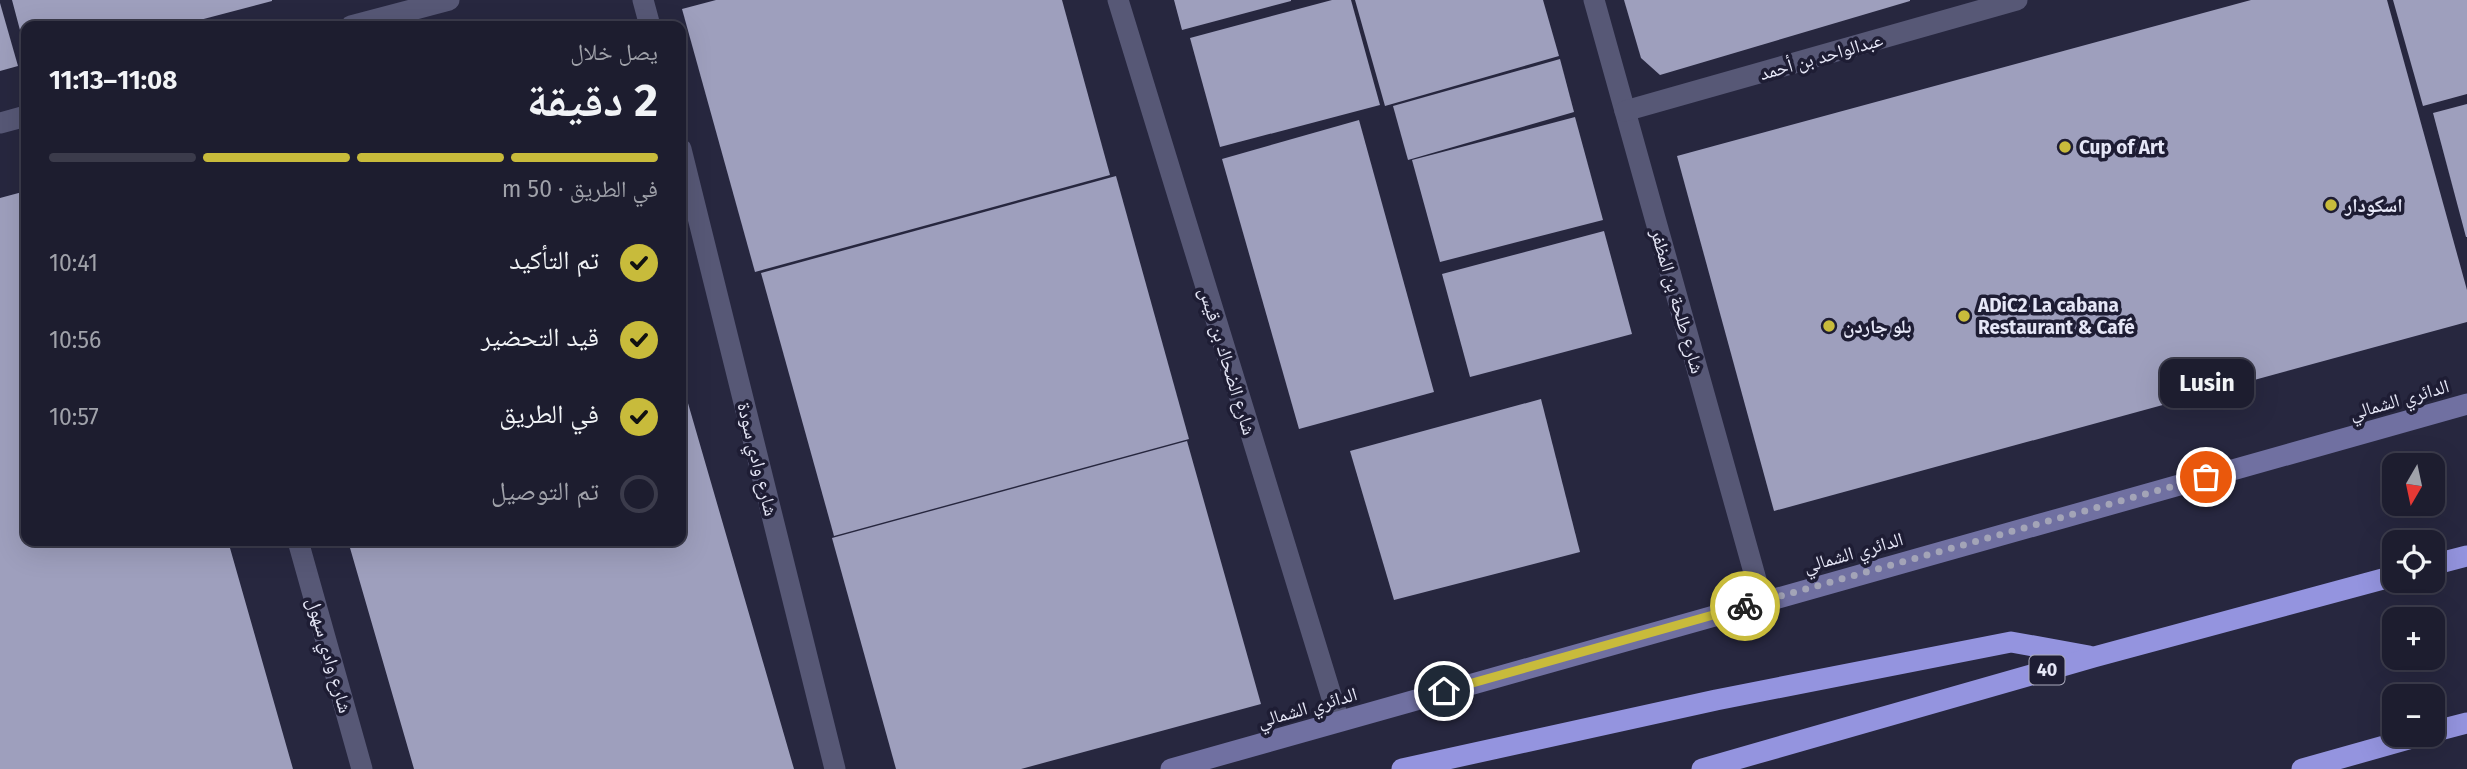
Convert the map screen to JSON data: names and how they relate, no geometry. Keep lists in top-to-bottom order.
{
  "streets": {
    "highway": ["40"],
    "main road": ["الدائري الشمالي"],
    "street": [
      "عبدالواحد بن أحمد",
      "شارع طلحة بن المظفر",
      "شارع الضحاك بن قيس",
      "شارع وادي سودة",
      "شارع وادي سهول"
    ]
  },
  "crossings": [
    ["عبدالواحد بن أحمد", "شارع طلحة بن المظفر"],
    ["شارع طلحة بن المظفر", "الدائري الشمالي"],
    ["شارع الضحاك بن قيس", "الدائري الشمالي"]
  ],
  "places": [
    "Cup of Art",
    "اسكودار",
    "ADiC2 La cabana Restaurant & Café",
    "بلو جاردن",
    "Lusin"
  ],
  "north": "bottom",
  "page": {
    "heading": ["2 دقيقة", "يصل خلال", "11:08–11:13"],
    "bar": "في الطريق · 50 m",
    "list": [
      ["تم التأكيد", "10:41"],
      ["قيد التحضير", "10:56"],
      ["في الطريق", "10:57"],
      "تم التوصيل"
    ],
    "bubble": "Lusin",
    "map_buttons": ["+", "−"]
  }
}
